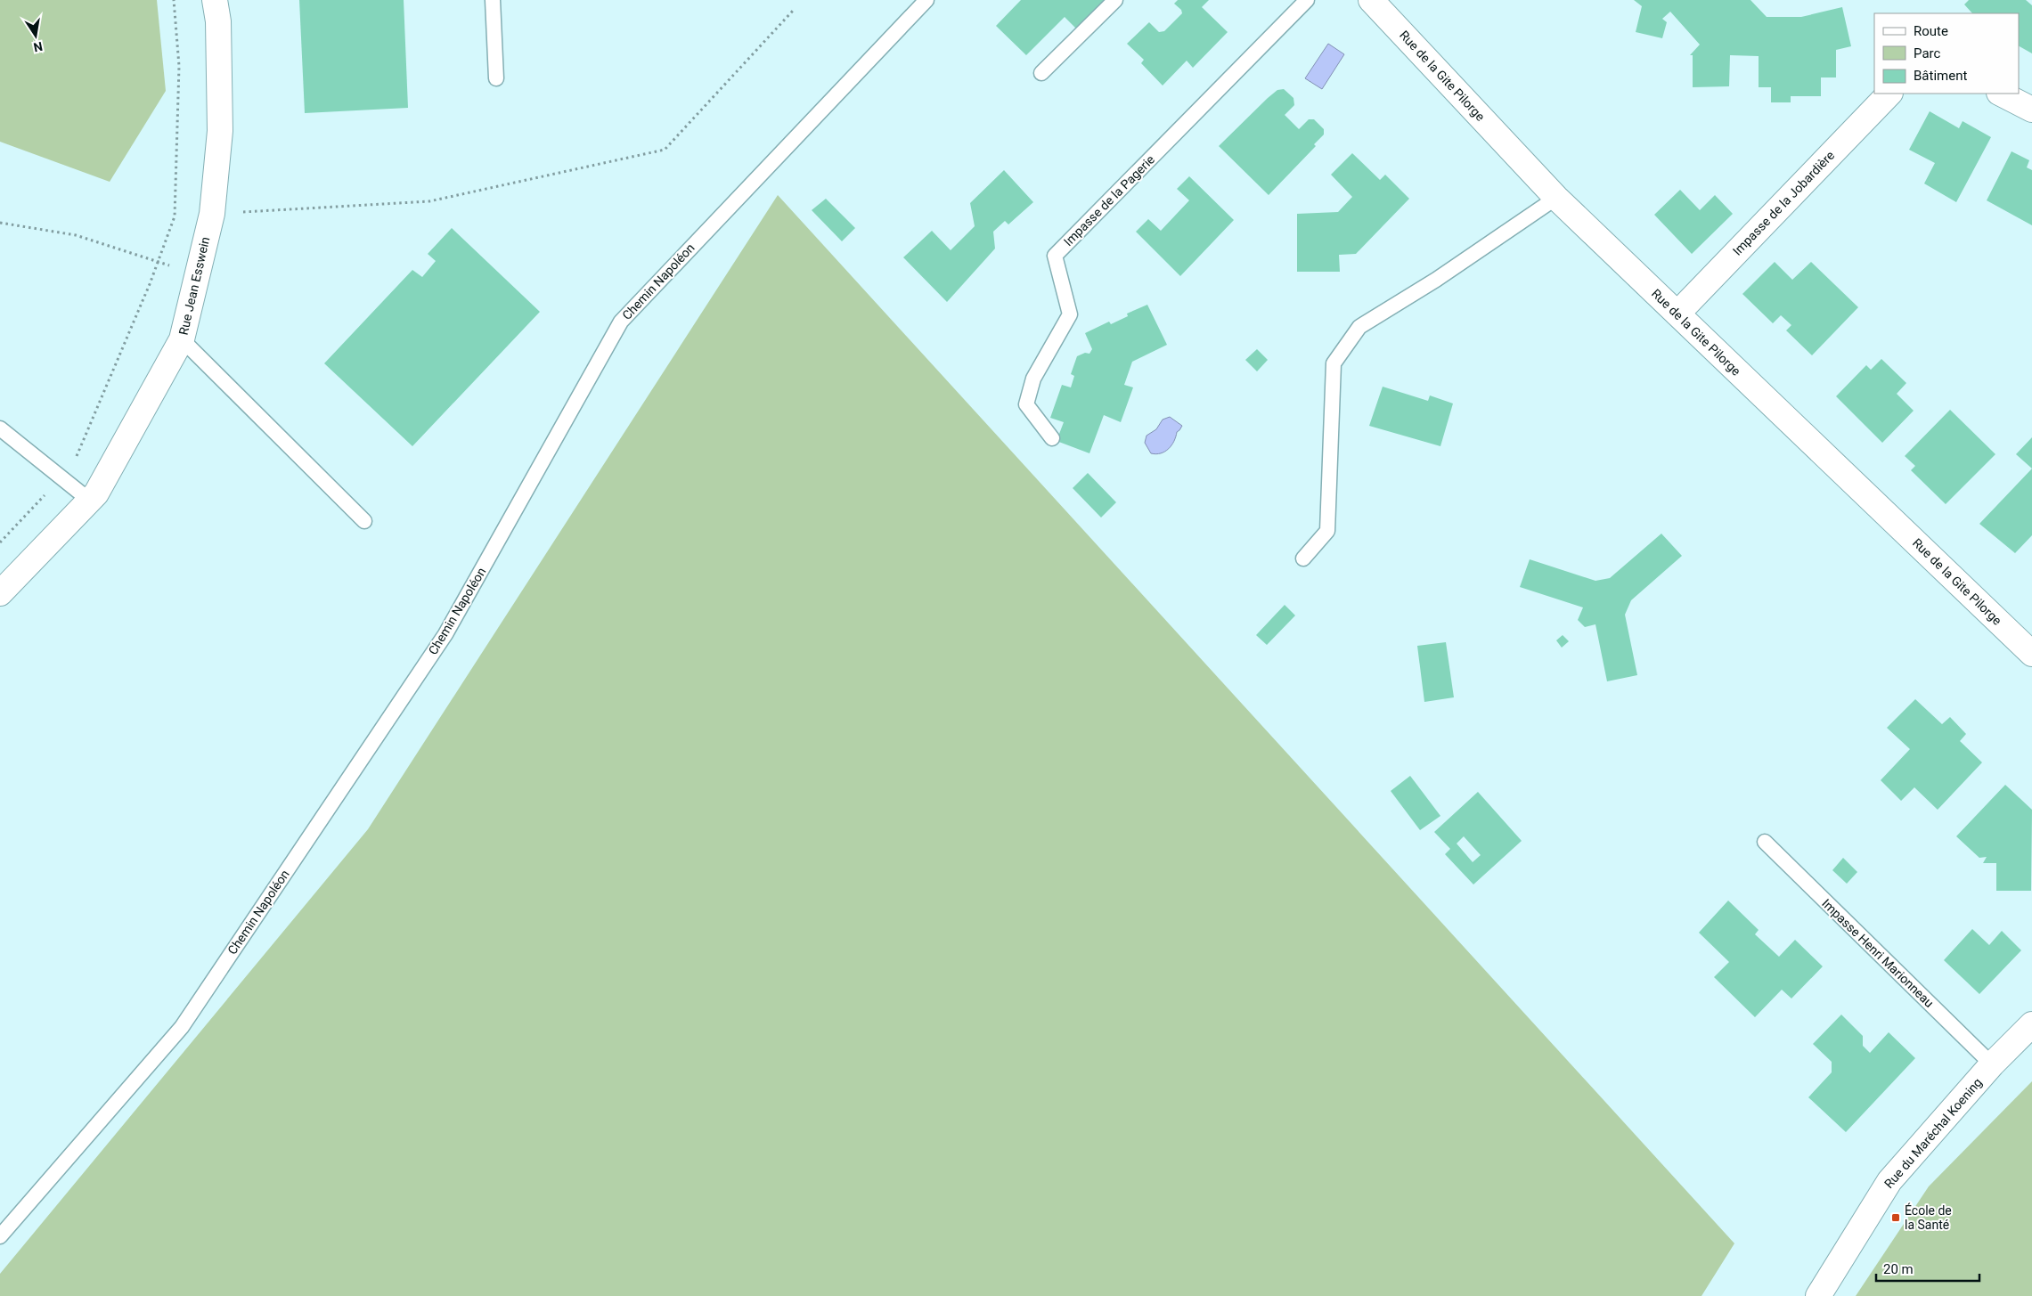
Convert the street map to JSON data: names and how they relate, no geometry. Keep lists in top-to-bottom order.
{
  "streets": {
    "street": [
      "Rue de la Gite Pilorge",
      "Impasse de la Jobardière",
      "Rue Jean Esswein",
      "Rue du Maréchal Koening"
    ],
    "lane": ["Impasse de la Pagerie", "Chemin Napoléon", "Impasse Henri Marionneau"]
  },
  "crossings": [
    ["Rue de la Gite Pilorge", "Impasse de la Jobardière"],
    ["Impasse Henri Marionneau", "Rue du Maréchal Koening"]
  ],
  "places": {
    "transit": ["École de la Santé"]
  },
  "legend": ["Route", "Parc", "Bâtiment"],
  "scale_bar": "20 m",
  "north": "bottom"
}
